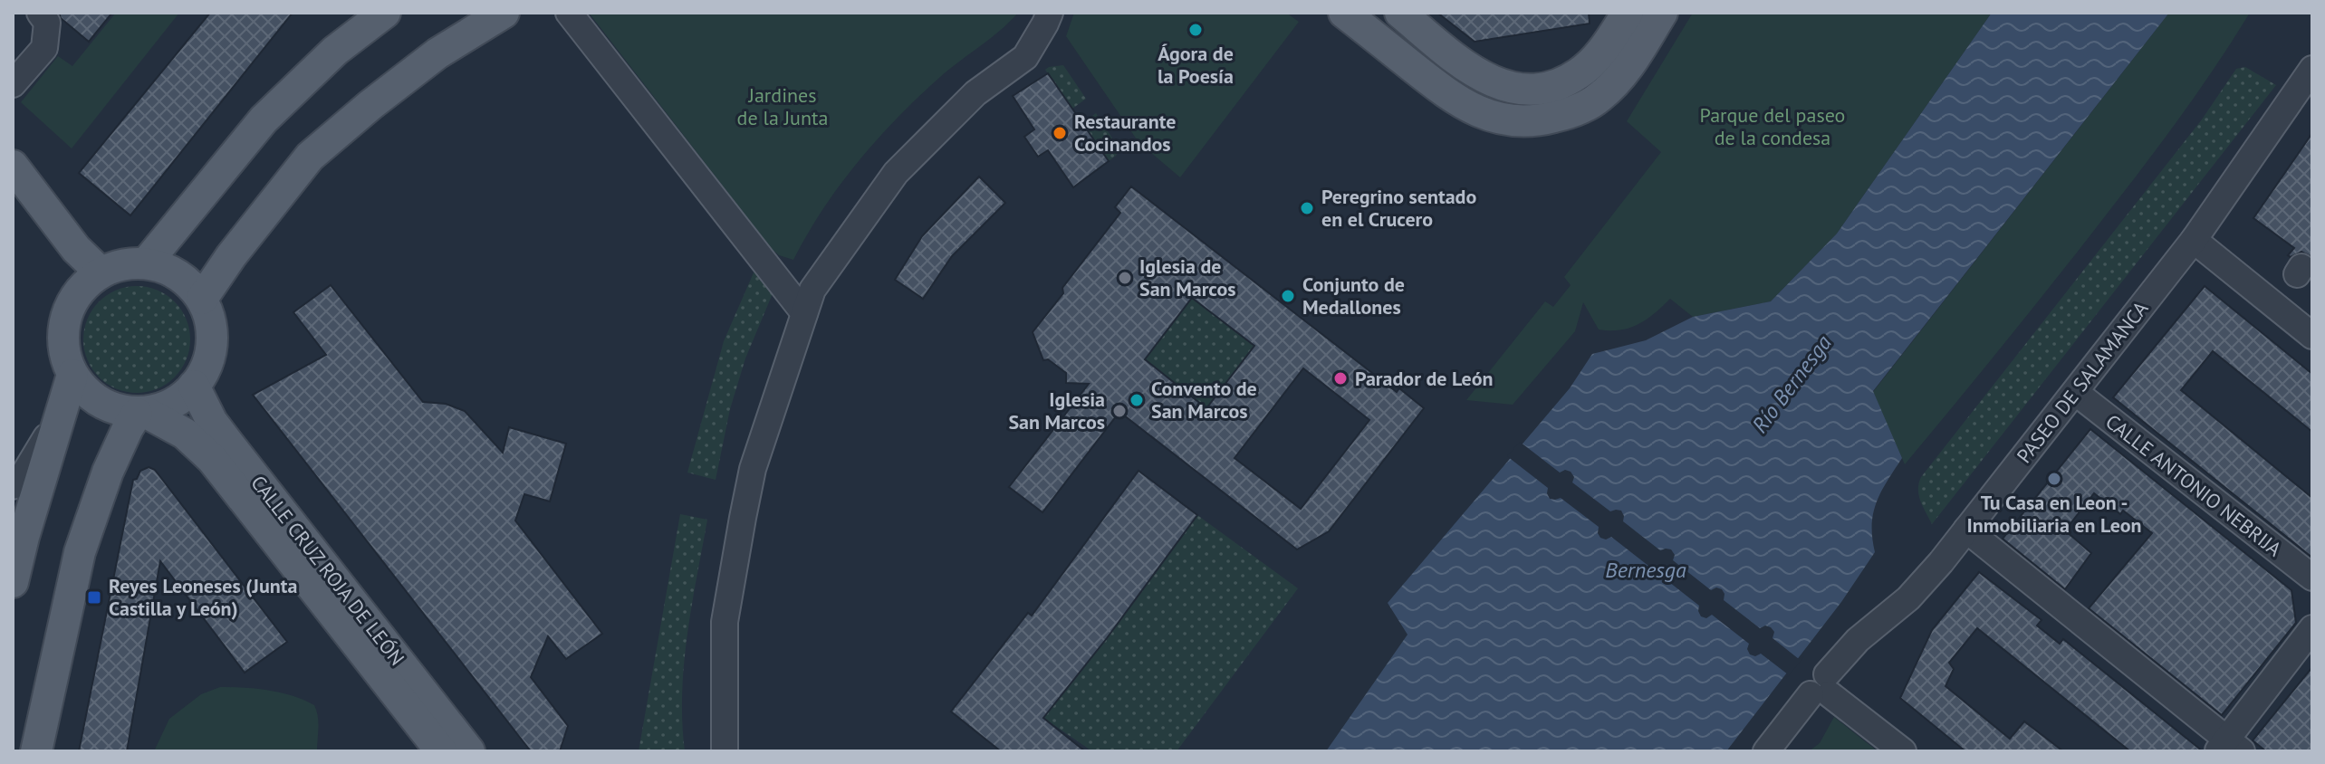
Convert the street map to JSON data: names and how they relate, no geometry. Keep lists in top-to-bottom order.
{
  "streets": {
    "main road": ["CALLE CRUZ ROJA DE LEÓN"],
    "street": ["PASEO DE SALAMANCA", "CALLE ANTONIO NEBRIJA"]
  },
  "crossings": [
    ["PASEO DE SALAMANCA", "CALLE ANTONIO NEBRIJA"]
  ],
  "water": ["Río Bernesga", "Bernesga"],
  "parks": ["Jardines de la Junta", "Parque del paseo de la condesa"],
  "places": {
    "other": [
      "Ágora de la Poesía",
      "Restaurante Cocinandos",
      "Peregrino sentado en el Crucero",
      "Iglesia de San Marcos",
      "Conjunto de Medallones",
      "Parador de León",
      "Convento de San Marcos",
      "Iglesia San Marcos",
      "Tu Casa en Leon - Inmobiliaria en Leon"
    ],
    "transit": ["Reyes Leoneses (Junta Castilla y León)"]
  }
}
